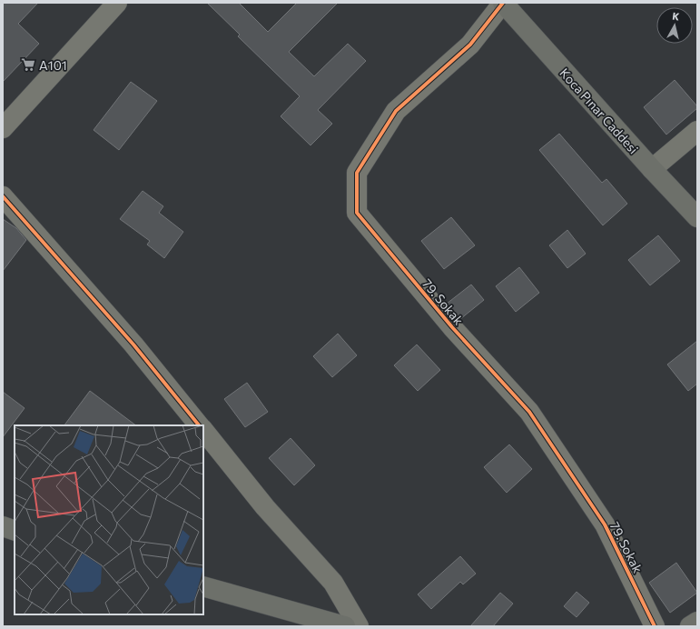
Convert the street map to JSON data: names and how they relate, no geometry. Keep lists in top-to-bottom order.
{
  "streets": {
    "street": ["Koca Pınar Caddesi", "79. Sokak"]
  },
  "crossings": [
    ["Koca Pınar Caddesi", "79. Sokak"]
  ],
  "places": {
    "supermarket": ["A101"]
  },
  "north": "top"
}
